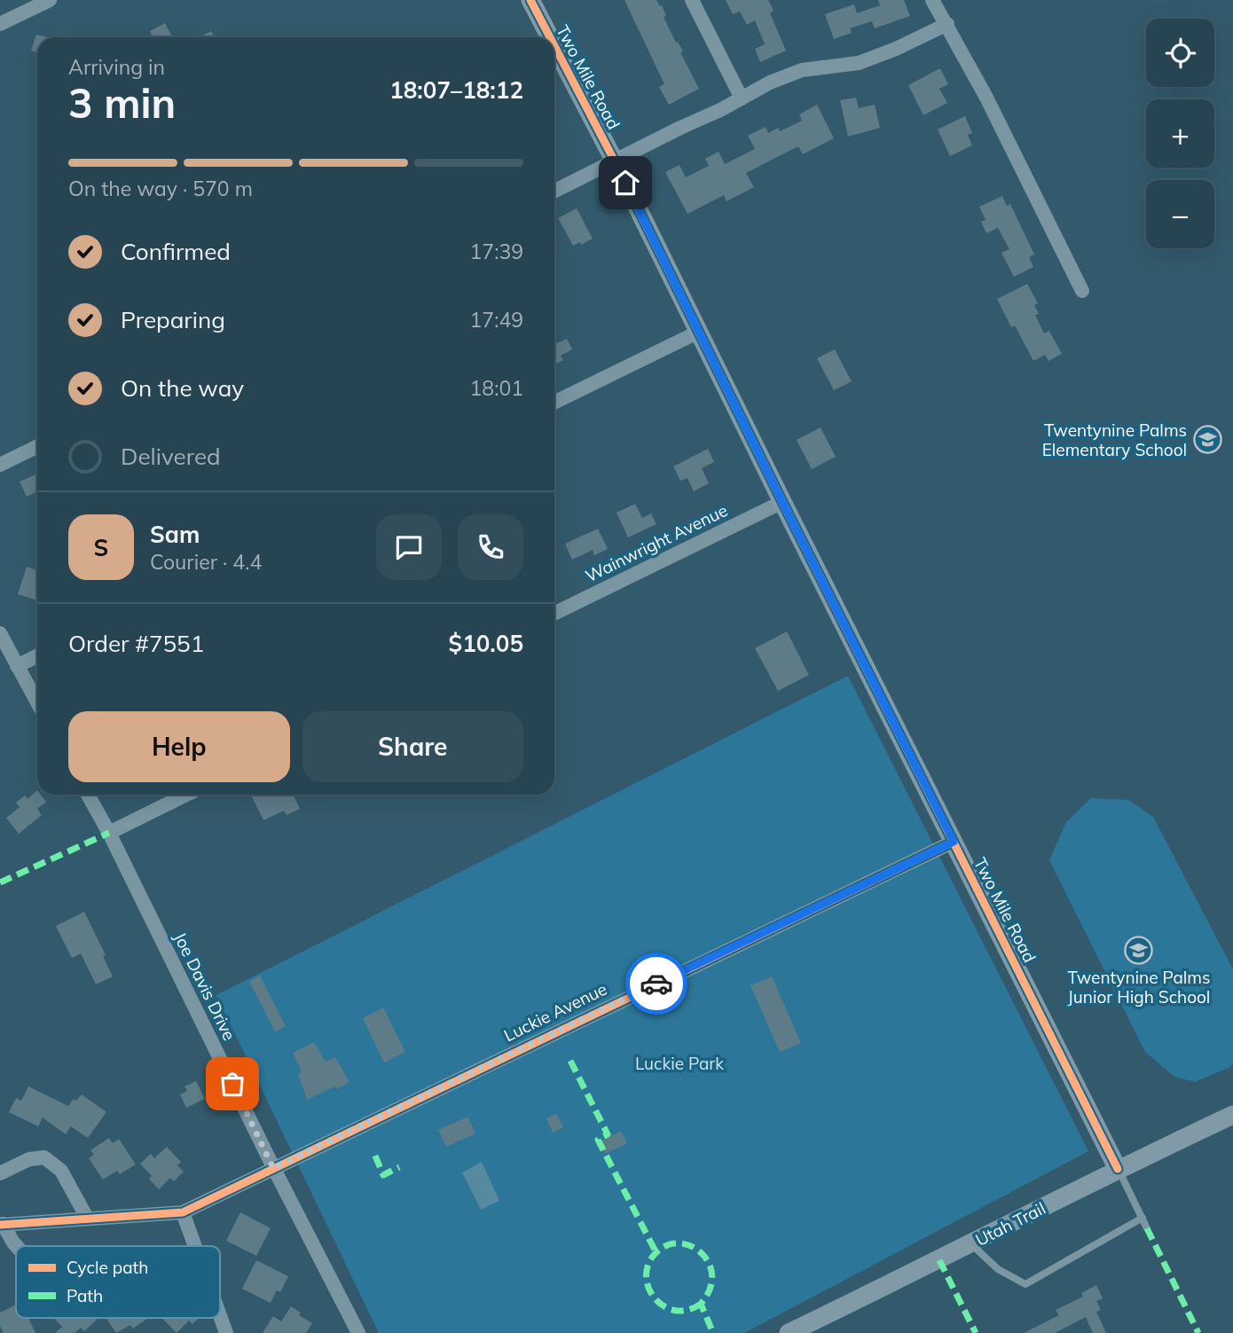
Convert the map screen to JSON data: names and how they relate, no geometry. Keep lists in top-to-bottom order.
{
  "streets": {
    "street": [
      "Two Mile Road",
      "Wainwright Avenue",
      "Joe Davis Drive",
      "Luckie Avenue",
      "Utah Trail"
    ]
  },
  "crossings": [
    ["Two Mile Road", "Wainwright Avenue"],
    ["Two Mile Road", "Luckie Avenue"],
    ["Two Mile Road", "Utah Trail"],
    ["Joe Davis Drive", "Luckie Avenue"]
  ],
  "parks": ["Luckie Park"],
  "places": {
    "school or university": ["Twentynine Palms Elementary School", "Twentynine Palms Junior High School"]
  },
  "legend": ["Cycle path", "Path"],
  "page": {
    "map_buttons": ["+", "−"],
    "heading": ["3 min", "Arriving in", "18:07–18:12"],
    "panel": [
      "Sam",
      "Courier · 4.4",
      "Order #7551",
      "$10.05"
    ],
    "bar": "On the way · 570 m",
    "list": [
      ["Confirmed", "17:39"],
      ["Preparing", "17:49"],
      ["On the way", "18:01"],
      "Delivered"
    ],
    "round": "S",
    "buttons": ["Help", "Share"]
  }
}
